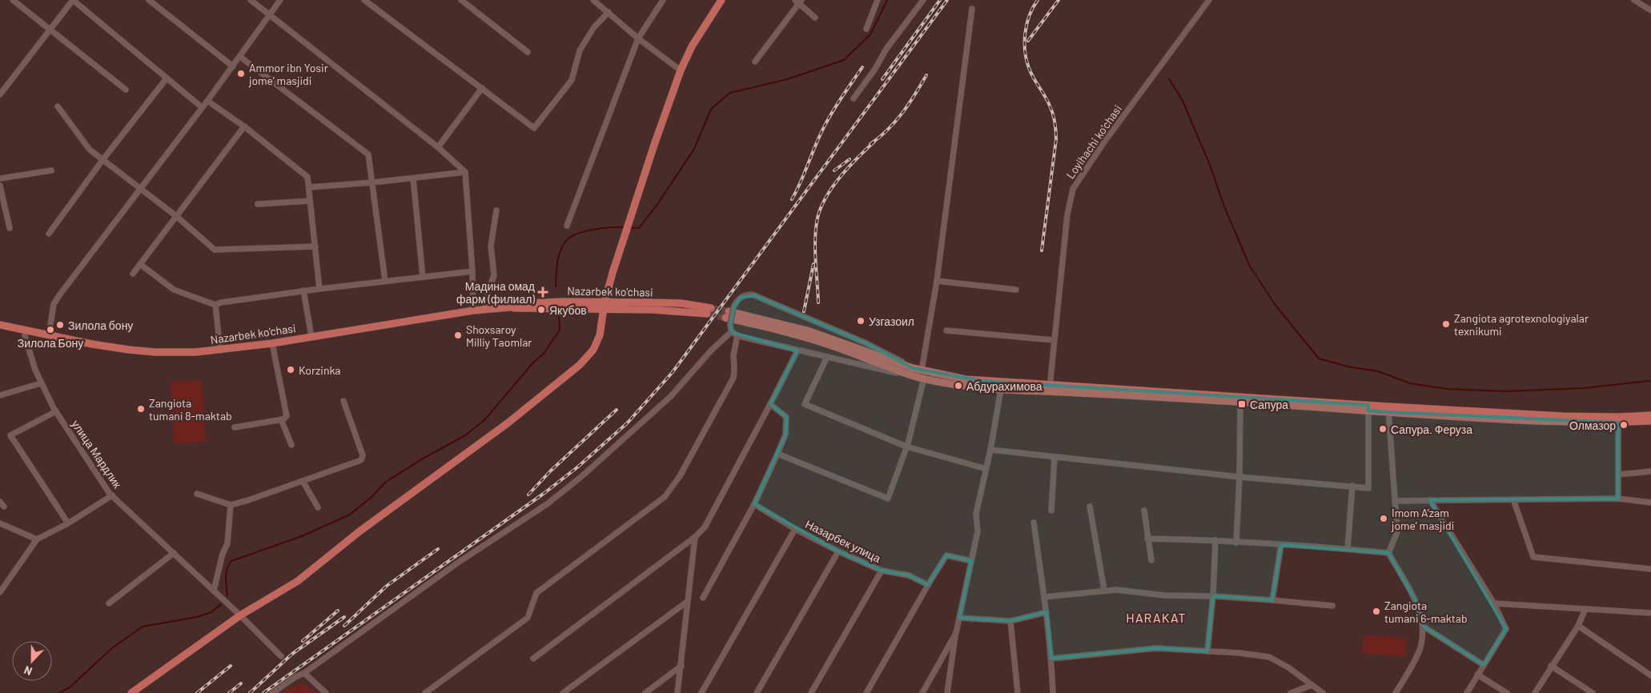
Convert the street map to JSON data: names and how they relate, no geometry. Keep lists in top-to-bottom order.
{
  "streets": {
    "main road": ["Nazarbek ko'chasi"],
    "street": ["Loyihachi ko'chasi", "улица Мардлик", "Назарбек улица"]
  },
  "crossings": [
    ["Nazarbek ko'chasi", "улица Мардлик"]
  ],
  "districts": ["HARAKAT"],
  "places": {
    "other": [
      "Ammor ibn Yosir jome’ masjidi",
      "Якубов",
      "Узгазоил",
      "Zangiota agrotexnologiyalar texnikumi",
      "Зилола бону",
      "Зилола Бону",
      "Shoxsaroy Milliy Taomlar",
      "Korzinka",
      "Абдурахимова",
      "Zangiota tumani 8-maktab",
      "Олмазор",
      "Сапура. Феруза",
      "Imom A’zam jome’ masjidi",
      "Zangiota tumani 6-maktab"
    ],
    "health": ["Мадина омад фарм (филиал)"],
    "transit": ["Сапура"]
  },
  "north": "bottom"
}
